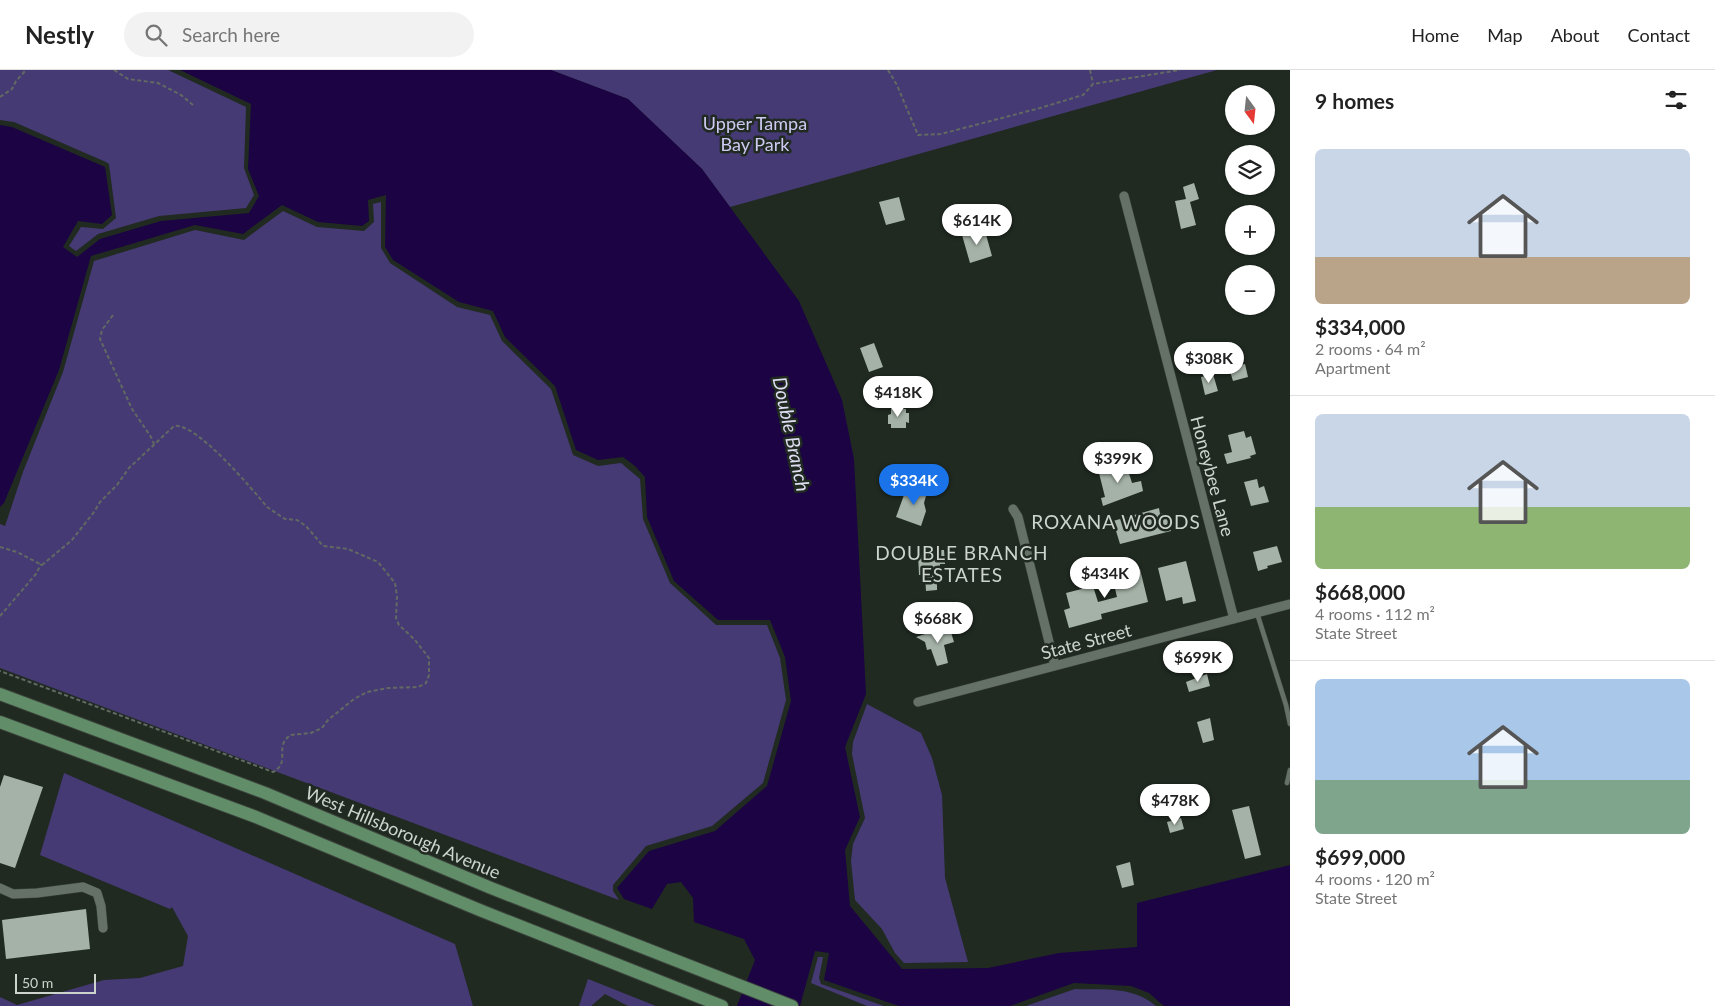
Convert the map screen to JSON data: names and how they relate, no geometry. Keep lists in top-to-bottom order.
{
  "streets": {
    "main road": ["West Hillsborough Avenue"],
    "street": ["Honeybee Lane", "State Street"]
  },
  "crossings": [
    ["Honeybee Lane", "State Street"]
  ],
  "districts": ["ROXANA WOODS", "DOUBLE BRANCH ESTATES"],
  "water": ["Double Branch"],
  "parks": ["Upper Tampa Bay Park"],
  "scale_bar": "50 m",
  "north": "bottom",
  "page": {
    "header": "Nestly",
    "search": "Search here",
    "nav": [
      "Home",
      "Map",
      "About",
      "Contact"
    ],
    "heading": "9 homes",
    "map_buttons": ["+", "−"],
    "list": [
      {
        "name": "$334,000",
        "note": "2 rooms · 64 m² · Apartment"
      },
      {
        "name": "$668,000",
        "note": "4 rooms · 112 m² · State Street"
      },
      {
        "name": "$699,000",
        "note": "4 rooms · 120 m² · State Street"
      }
    ],
    "price": [
      "$614K",
      "$308K",
      "$418K",
      "$399K",
      "$334K",
      "$434K",
      "$668K",
      "$699K",
      "$478K"
    ],
    "scale": "50 m"
  }
}
